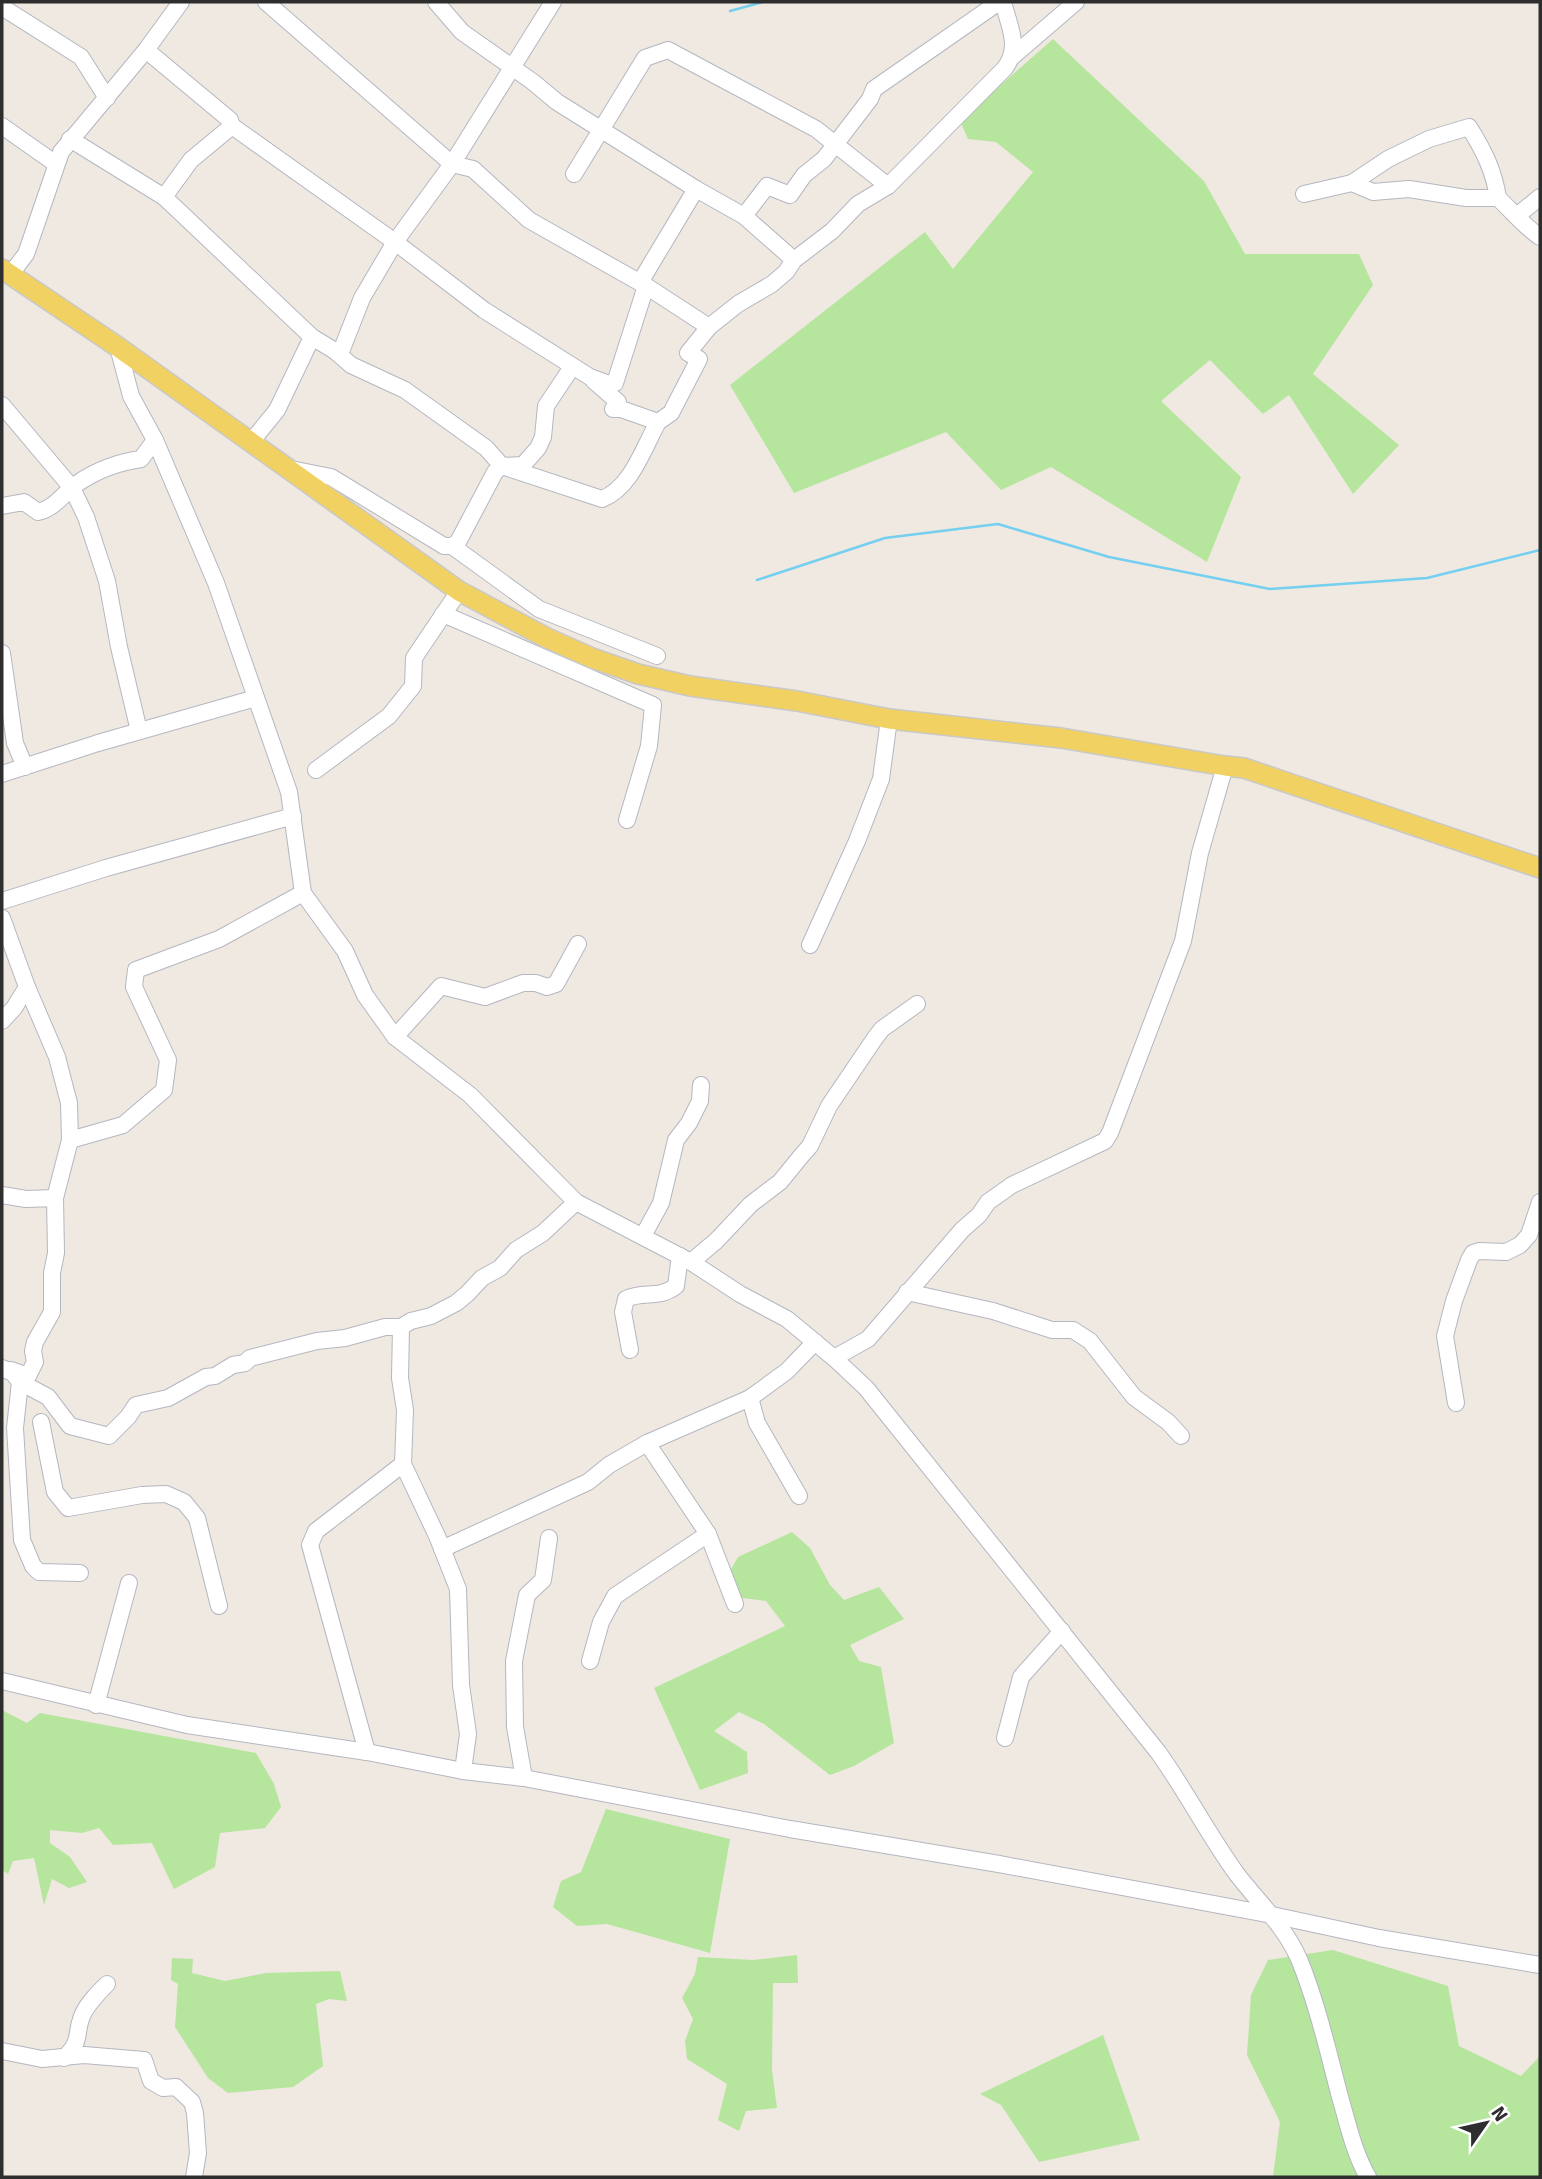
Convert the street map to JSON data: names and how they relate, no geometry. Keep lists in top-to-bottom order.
{
  "north": "top right"
}
